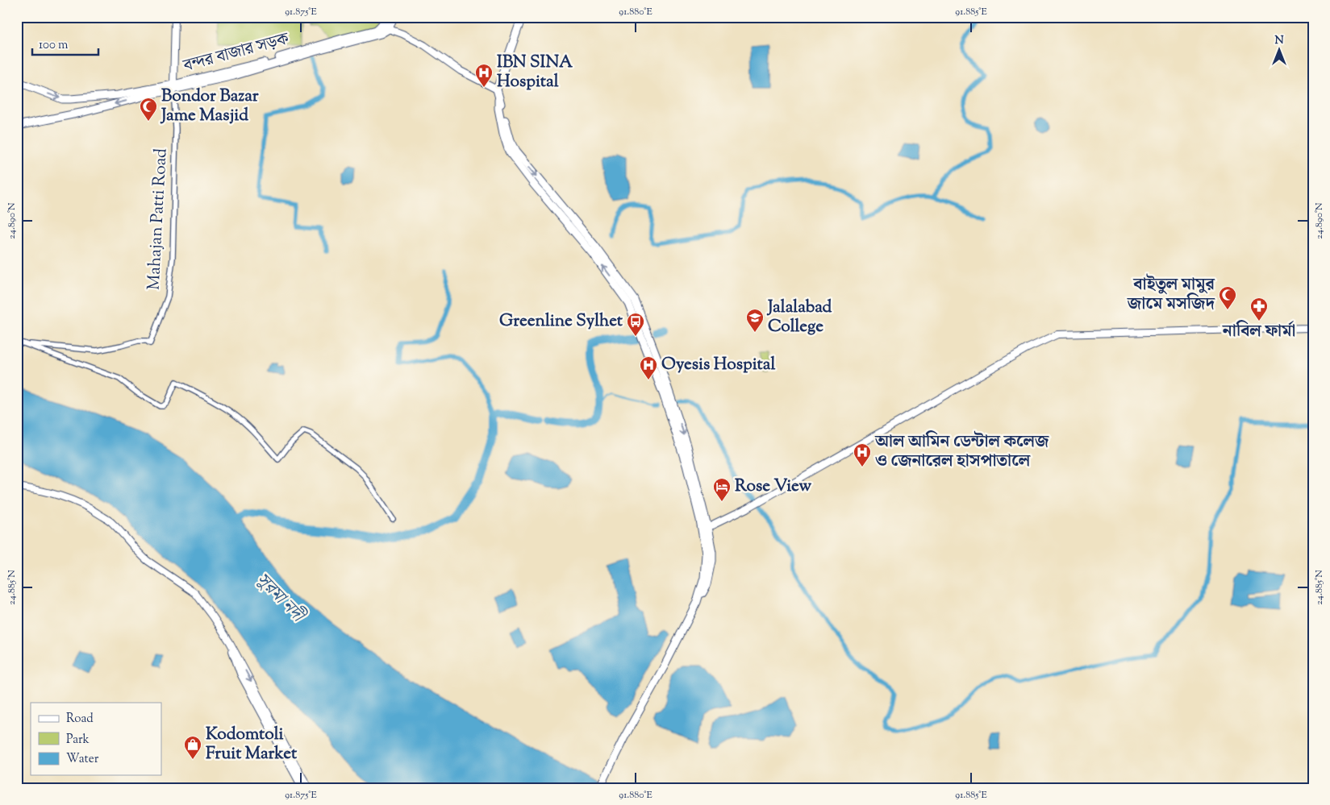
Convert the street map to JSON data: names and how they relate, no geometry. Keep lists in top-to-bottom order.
{
  "streets": {
    "highway": ["বন্দর বাজার সড়ক"],
    "street": ["Mahajan Patti Road"]
  },
  "crossings": [
    ["বন্দর বাজার সড়ক", "Mahajan Patti Road"]
  ],
  "water": ["সুরমা নদী"],
  "places": {
    "hospital": ["IBN SINA Hospital", "Oyesis Hospital", "আল আমিন ডেন্টাল কলেজ ও জেনারেল হাসপাতালে"],
    "mosque": ["Bondor Bazar Jame Masjid", "বাইতুল মামুর জামে মসজিদ"],
    "pharmacy": ["নাবিল ফার্মা"],
    "school or university": ["Jalalabad College"],
    "bus stop": ["Greenline Sylhet"],
    "hotel": ["Rose View"],
    "shop": ["Kodomtoli Fruit Market"]
  },
  "legend": ["Road", "Park", "Water"],
  "scale_bar": "100 m",
  "north": "top",
  "coordinates": [
    "91.875°E",
    "91.880°E",
    "91.885°E",
    "24.890°N",
    "24.885°N"
  ]
}
